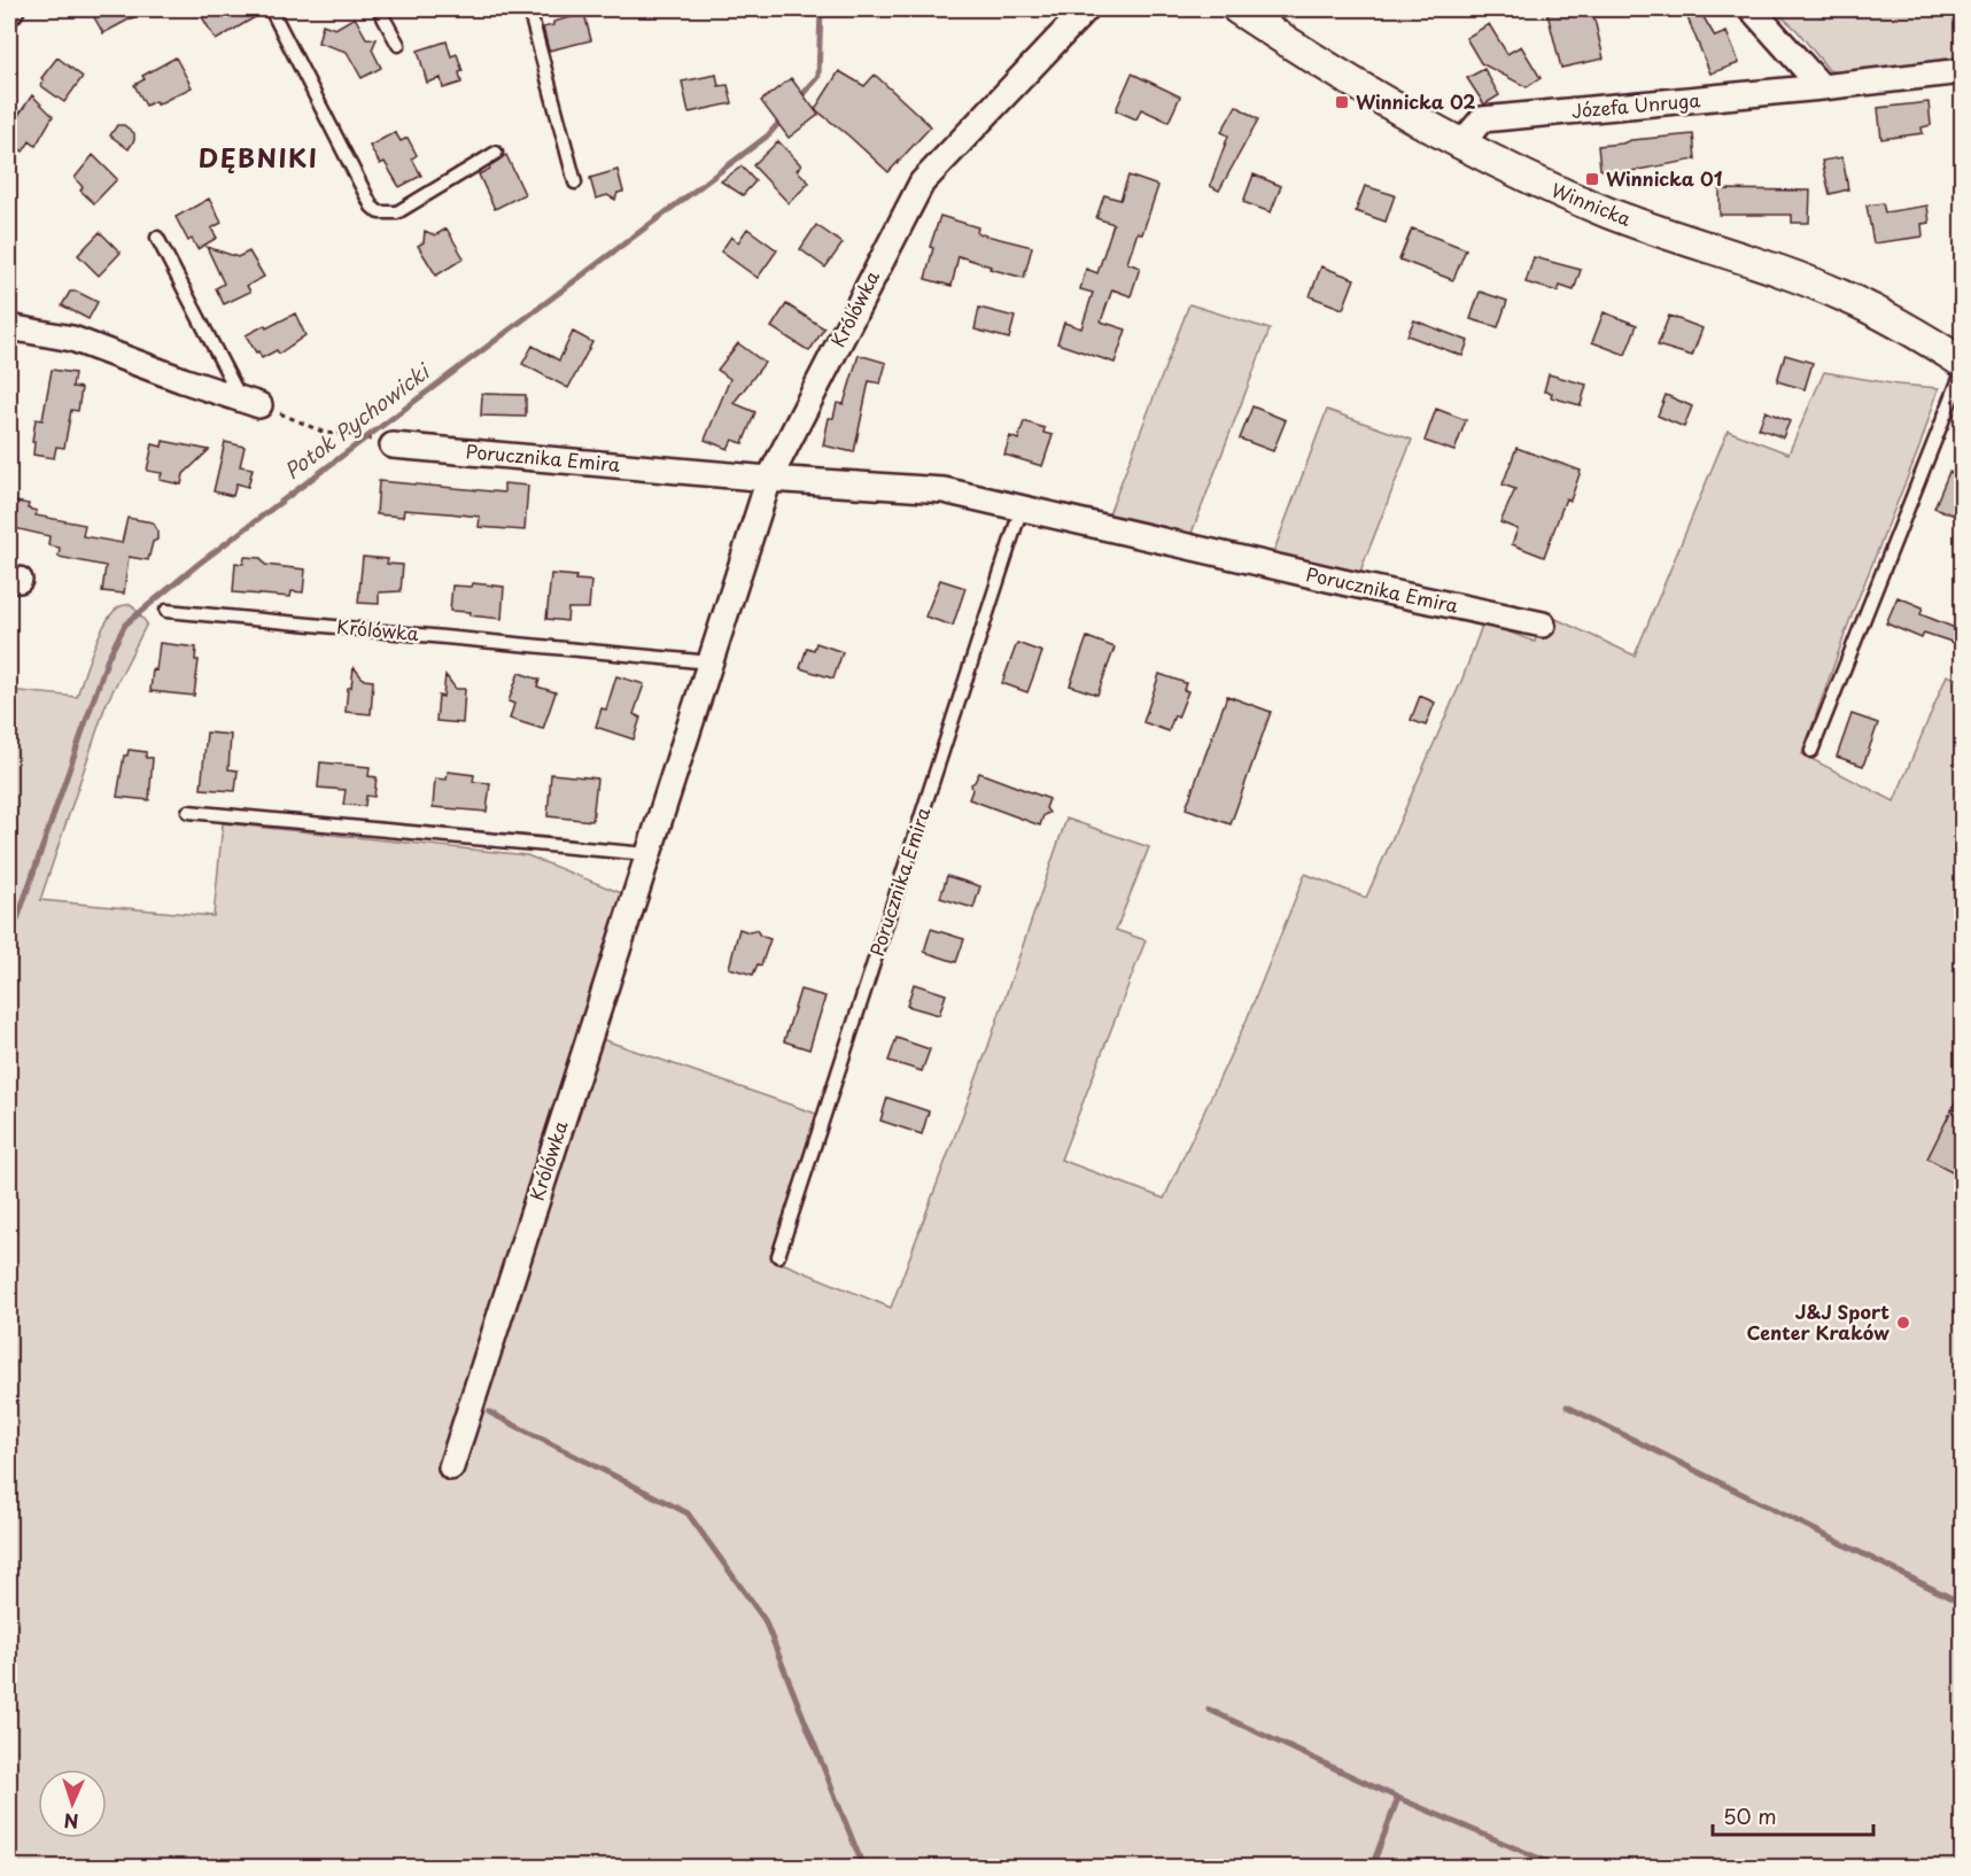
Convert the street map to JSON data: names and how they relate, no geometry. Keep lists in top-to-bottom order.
{
  "streets": {
    "street": [
      "Józefa Unruga",
      "Winnicka",
      "Królówka",
      "Porucznika Emira"
    ]
  },
  "crossings": [
    ["Józefa Unruga", "Winnicka"],
    ["Królówka", "Porucznika Emira"]
  ],
  "districts": ["DĘBNIKI"],
  "water": ["Potok Pychowicki"],
  "places": {
    "transit": ["Winnicka 02", "Winnicka 01"],
    "other": ["J&J Sport Center Kraków"]
  },
  "scale_bar": "50 m",
  "north": "bottom"
}
